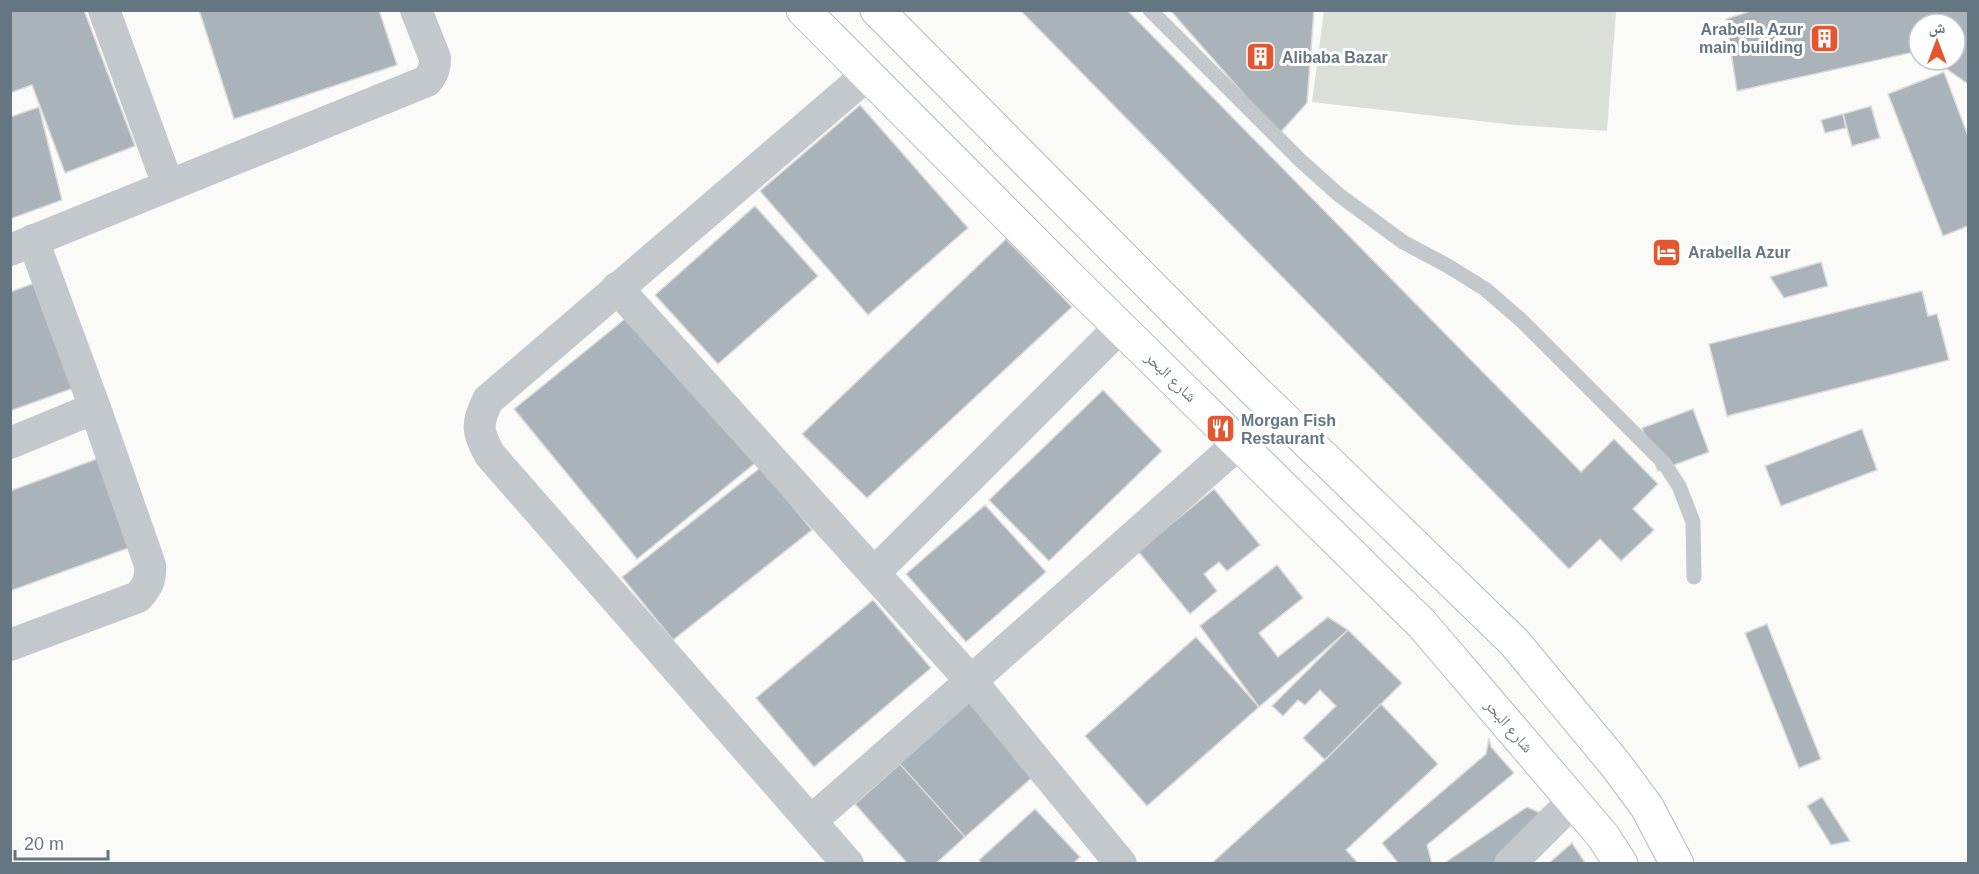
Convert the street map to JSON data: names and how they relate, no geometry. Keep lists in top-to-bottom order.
{
  "streets": {
    "main road": ["شارع البحر"]
  },
  "places": {
    "building": ["Arabella Azur main building", "Alibaba Bazar"],
    "hotel": ["Arabella Azur"],
    "restaurant": ["Morgan Fish Restaurant"]
  },
  "scale_bar": "20 m",
  "north": "top"
}
